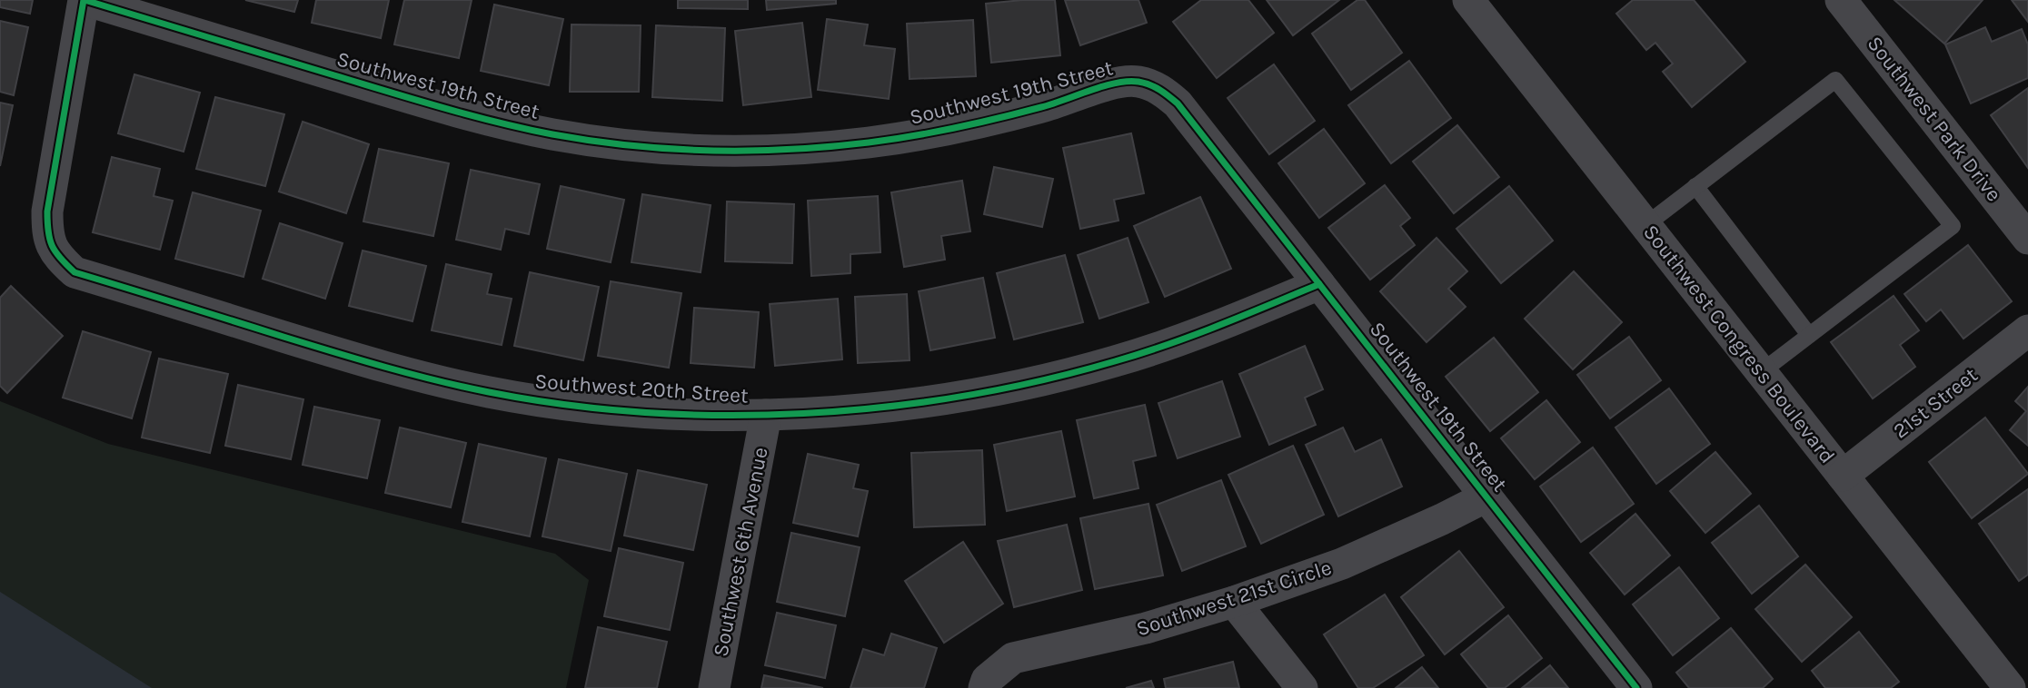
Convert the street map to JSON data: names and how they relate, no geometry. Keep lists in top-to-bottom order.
{
  "streets": {
    "street": [
      "Southwest 19th Street",
      "Southwest Park Drive",
      "Southwest Congress Boulevard",
      "Southwest 20th Street",
      "21st Street",
      "Southwest 6th Avenue",
      "Southwest 21st Circle"
    ]
  },
  "crossings": [
    ["Southwest 19th Street", "Southwest 20th Street"],
    ["Southwest 19th Street", "Southwest 21st Circle"],
    ["Southwest Congress Boulevard", "21st Street"],
    ["Southwest 20th Street", "Southwest 6th Avenue"]
  ]
}
